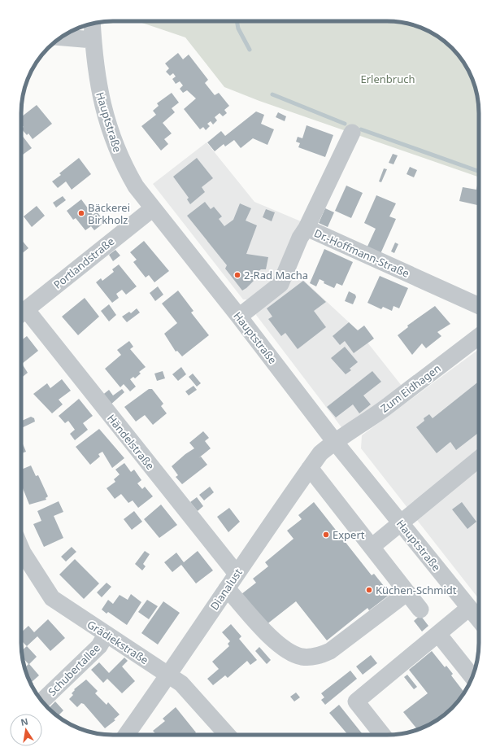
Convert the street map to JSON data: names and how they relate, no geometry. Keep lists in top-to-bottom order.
{
  "streets": {
    "street": [
      "Hauptstraße",
      "Dr.-Hoffmann-Straße",
      "Portlandstraße",
      "Zum Eidhagen",
      "Händelstraße",
      "Dianalust",
      "Grädiekstraße",
      "Schubertallee"
    ]
  },
  "crossings": [
    ["Hauptstraße", "Dr.-Hoffmann-Straße"],
    ["Hauptstraße", "Portlandstraße"],
    ["Hauptstraße", "Zum Eidhagen"],
    ["Hauptstraße", "Dianalust"],
    ["Portlandstraße", "Händelstraße"],
    ["Zum Eidhagen", "Dianalust"],
    ["Händelstraße", "Dianalust"],
    ["Dianalust", "Grädiekstraße"],
    ["Grädiekstraße", "Schubertallee"]
  ],
  "parks": ["Erlenbruch"],
  "places": [
    "Bäckerei Birkholz",
    "2-Rad Macha",
    "Expert",
    "Küchen-Schmidt"
  ],
  "north": "top"
}
